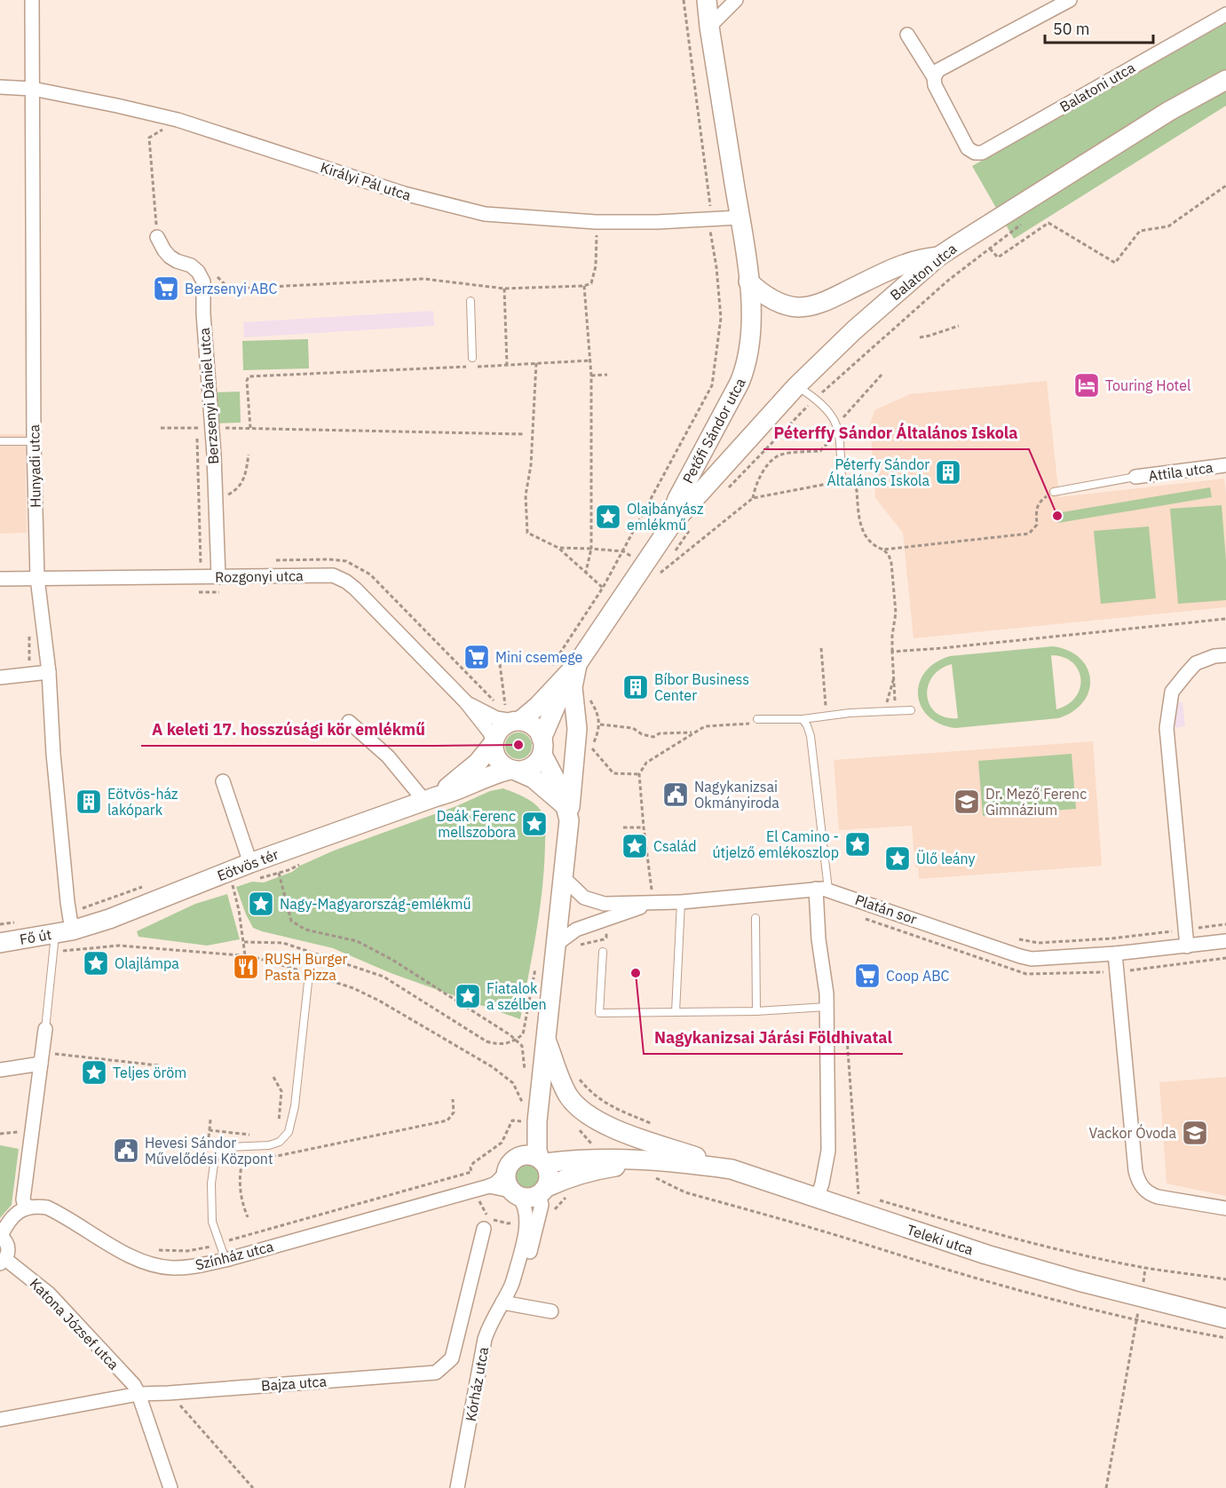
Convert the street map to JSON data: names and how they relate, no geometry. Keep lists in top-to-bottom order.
{
  "streets": {
    "street": [
      "Balatoni utca",
      "Királyi Pál utca",
      "Balaton utca",
      "Berzsenyi Dániel utca",
      "Petőfi Sándor utca",
      "Hunyadi utca",
      "Attila utca",
      "Rozgonyi utca",
      "Eötvös tér",
      "Platán sor",
      "Fő út",
      "Teleki utca",
      "Színház utca",
      "Katona József utca",
      "Bajza utca",
      "Kórház utca"
    ]
  },
  "crossings": [
    ["Királyi Pál utca", "Petőfi Sándor utca"],
    ["Királyi Pál utca", "Hunyadi utca"],
    ["Balaton utca", "Petőfi Sándor utca"],
    ["Berzsenyi Dániel utca", "Rozgonyi utca"],
    ["Petőfi Sándor utca", "Rozgonyi utca"],
    ["Petőfi Sándor utca", "Eötvös tér"],
    ["Hunyadi utca", "Rozgonyi utca"],
    ["Hunyadi utca", "Eötvös tér"],
    ["Hunyadi utca", "Fő út"],
    ["Rozgonyi utca", "Eötvös tér"],
    ["Eötvös tér", "Fő út"],
    ["Teleki utca", "Színház utca"],
    ["Teleki utca", "Kórház utca"],
    ["Színház utca", "Kórház utca"],
    ["Katona József utca", "Bajza utca"]
  ],
  "places": {
    "supermarket": ["Berzsenyi ABC", "Mini csemege", "Coop ABC"],
    "hotel": ["Touring Hotel"],
    "building": ["Péterfy Sándor Általános Iskola", "Bíbor Business Center", "Eötvös-ház lakópark"],
    "other": ["Péterffy Sándor Általános Iskola", "A keleti 17. hosszúsági kör emlékmű", "Nagykanizsai Járási Földhivatal"],
    "place": [
      "Olajbányász emlékmű",
      "Deák Ferenc mellszobora",
      "El Camino - útjelző emlékoszlop",
      "Család",
      "Ülő leány",
      "Nagy-Magyarország-emlékmű",
      "Olajlámpa",
      "Fiatalok a szélben",
      "Teljes öröm"
    ],
    "public building": ["Nagykanizsai Okmányiroda", "Hevesi Sándor Művelődési Központ"],
    "school or university": ["Dr. Mező Ferenc Gimnázium", "Vackor Óvoda"],
    "restaurant": ["RUSH Burger Pasta Pizza"]
  },
  "scale_bar": "50 m"
}
